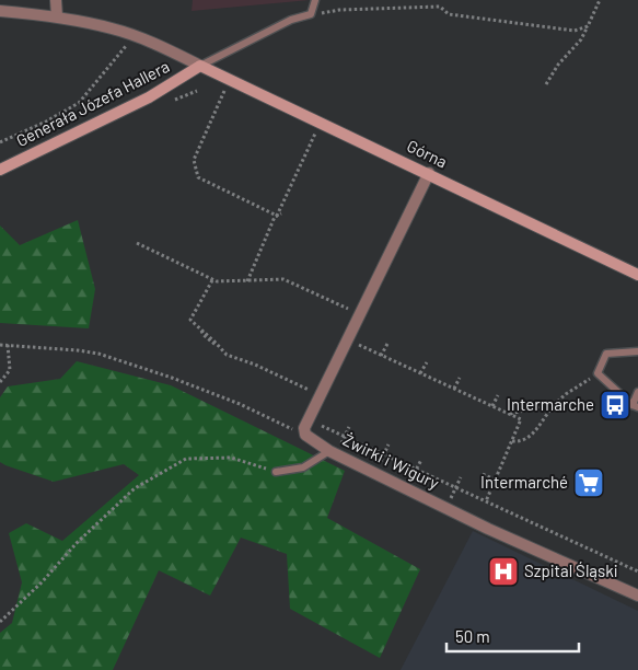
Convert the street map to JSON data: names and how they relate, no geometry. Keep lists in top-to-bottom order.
{
  "streets": {
    "street": ["Generała Józefa Hallera", "Górna", "Żwirki i Wigury"]
  },
  "crossings": [
    ["Generała Józefa Hallera", "Górna"]
  ],
  "places": {
    "bus stop": ["Intermarche"],
    "supermarket": ["Intermarché"],
    "hospital": ["Szpital Śląski"]
  },
  "scale_bar": "50 m"
}
